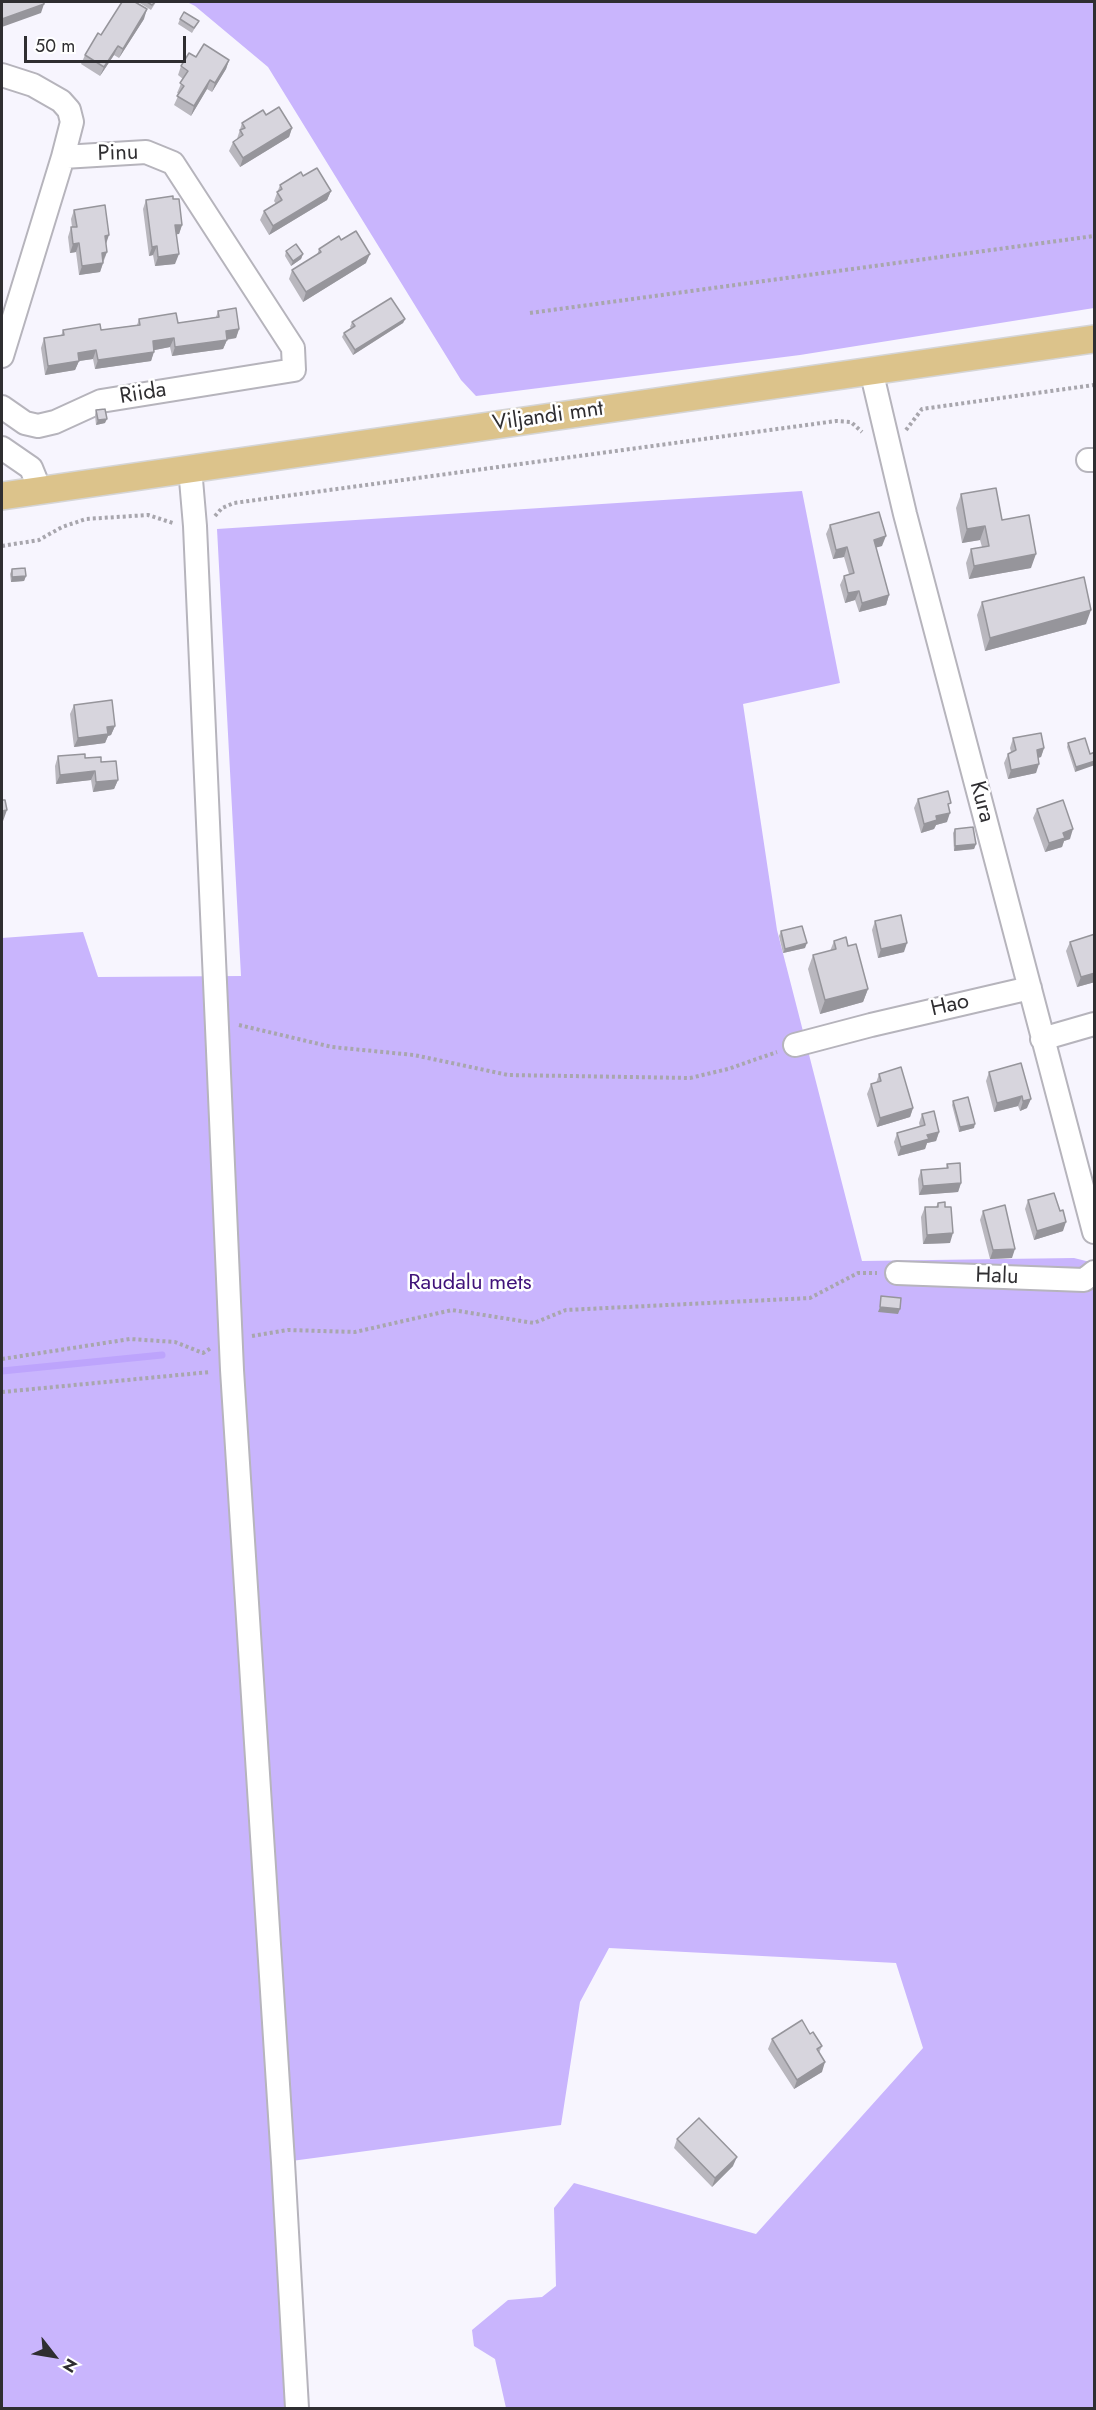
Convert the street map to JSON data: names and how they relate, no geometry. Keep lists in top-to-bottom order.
{
  "streets": {
    "main road": ["Viljandi mnt"],
    "street": [
      "Pinu",
      "Riida",
      "Kura",
      "Hao",
      "Halu"
    ]
  },
  "crossings": [
    ["Pinu", "Riida"],
    ["Viljandi mnt", "Kura"],
    ["Kura", "Hao"]
  ],
  "parks": ["Raudalu mets"],
  "scale_bar": "50 m",
  "north": "bottom right"
}
